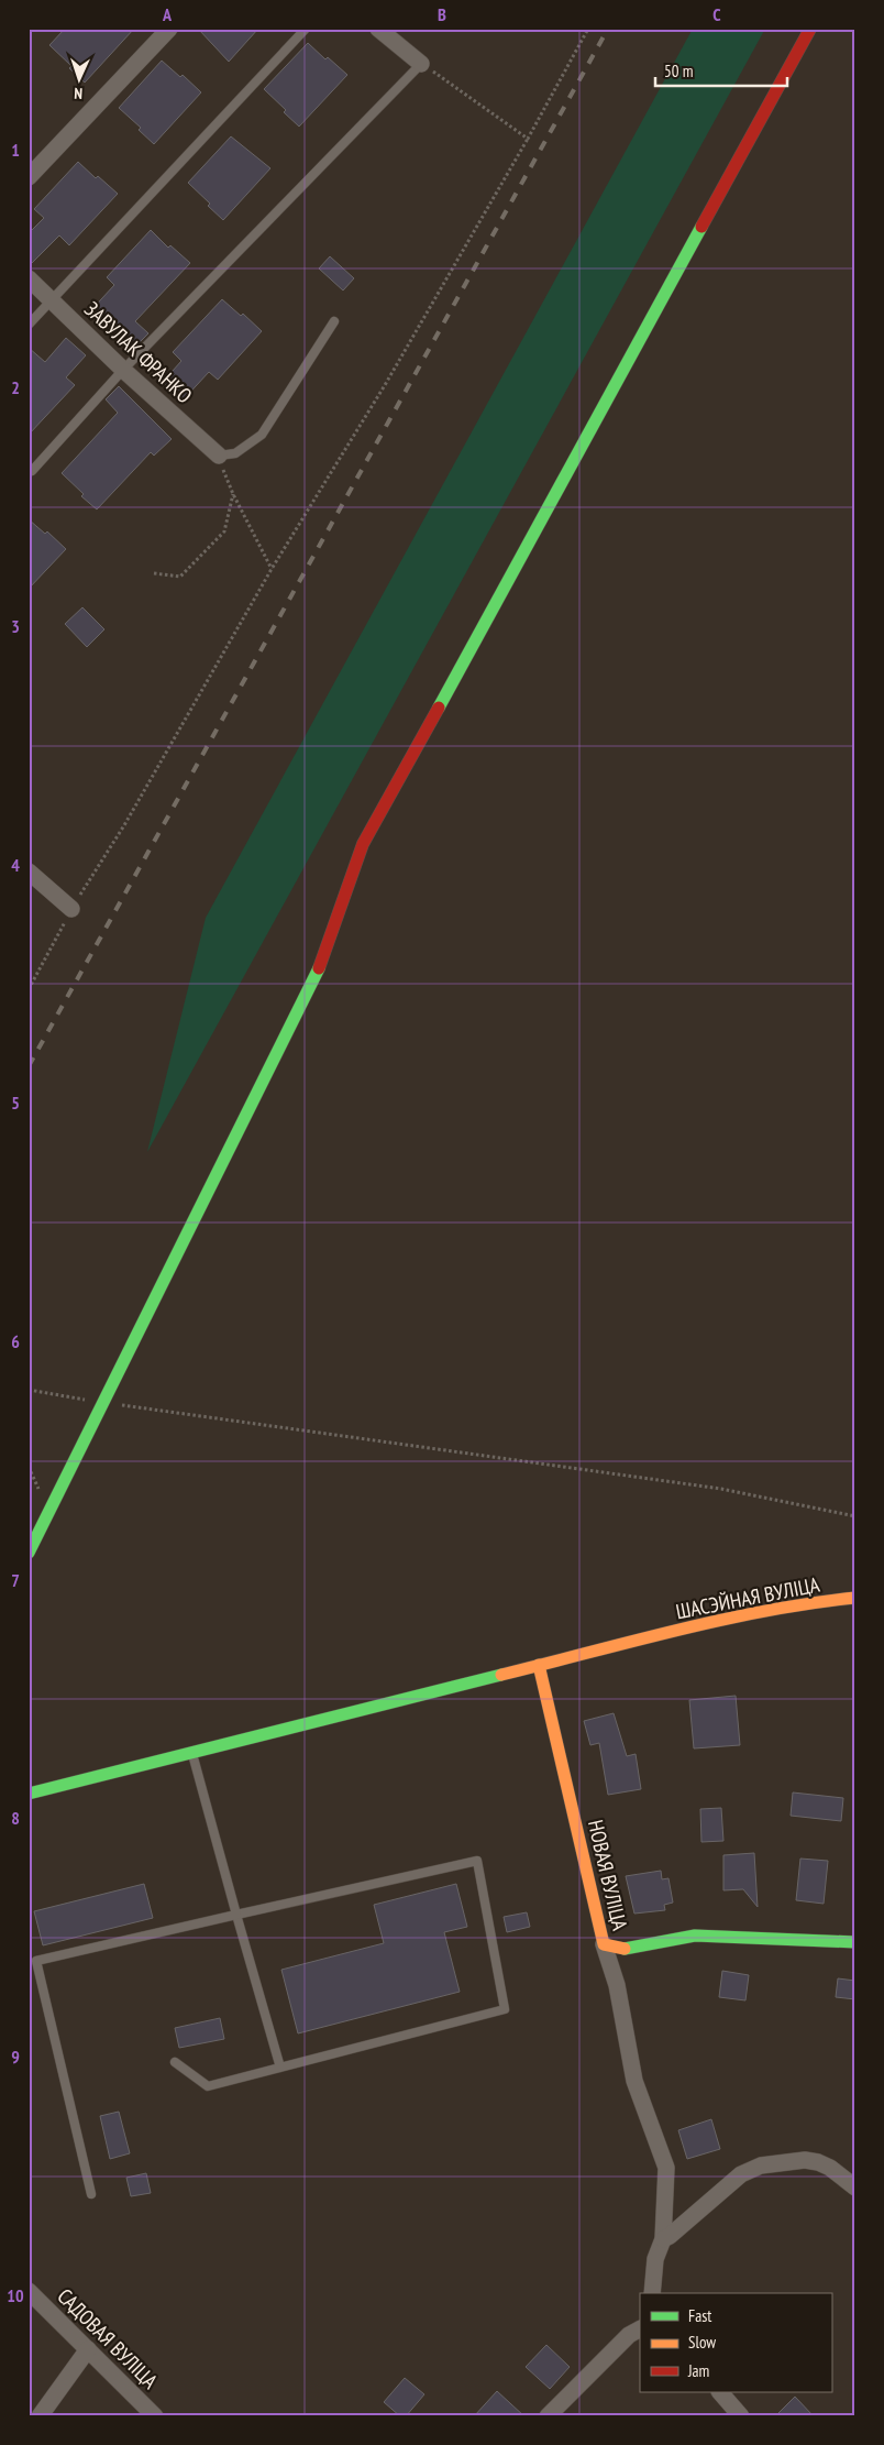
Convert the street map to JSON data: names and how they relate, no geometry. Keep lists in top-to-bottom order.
{
  "streets": {
    "street": [
      "ЗАВУЛАК ФРАНКО",
      "ШАСЭЙНАЯ ВУЛІЦА",
      "НОВАЯ ВУЛІЦА",
      "САДОВАЯ ВУЛІЦА"
    ]
  },
  "crossings": [
    ["ШАСЭЙНАЯ ВУЛІЦА", "НОВАЯ ВУЛІЦА"]
  ],
  "legend": ["Fast", "Slow", "Jam"],
  "scale_bar": "50 m",
  "north": "bottom",
  "grid": {
    "columns": ["A", "B", "C"],
    "rows": [
      "1",
      "2",
      "3",
      "4",
      "5",
      "6",
      "7",
      "8",
      "9",
      "10"
    ]
  }
}
